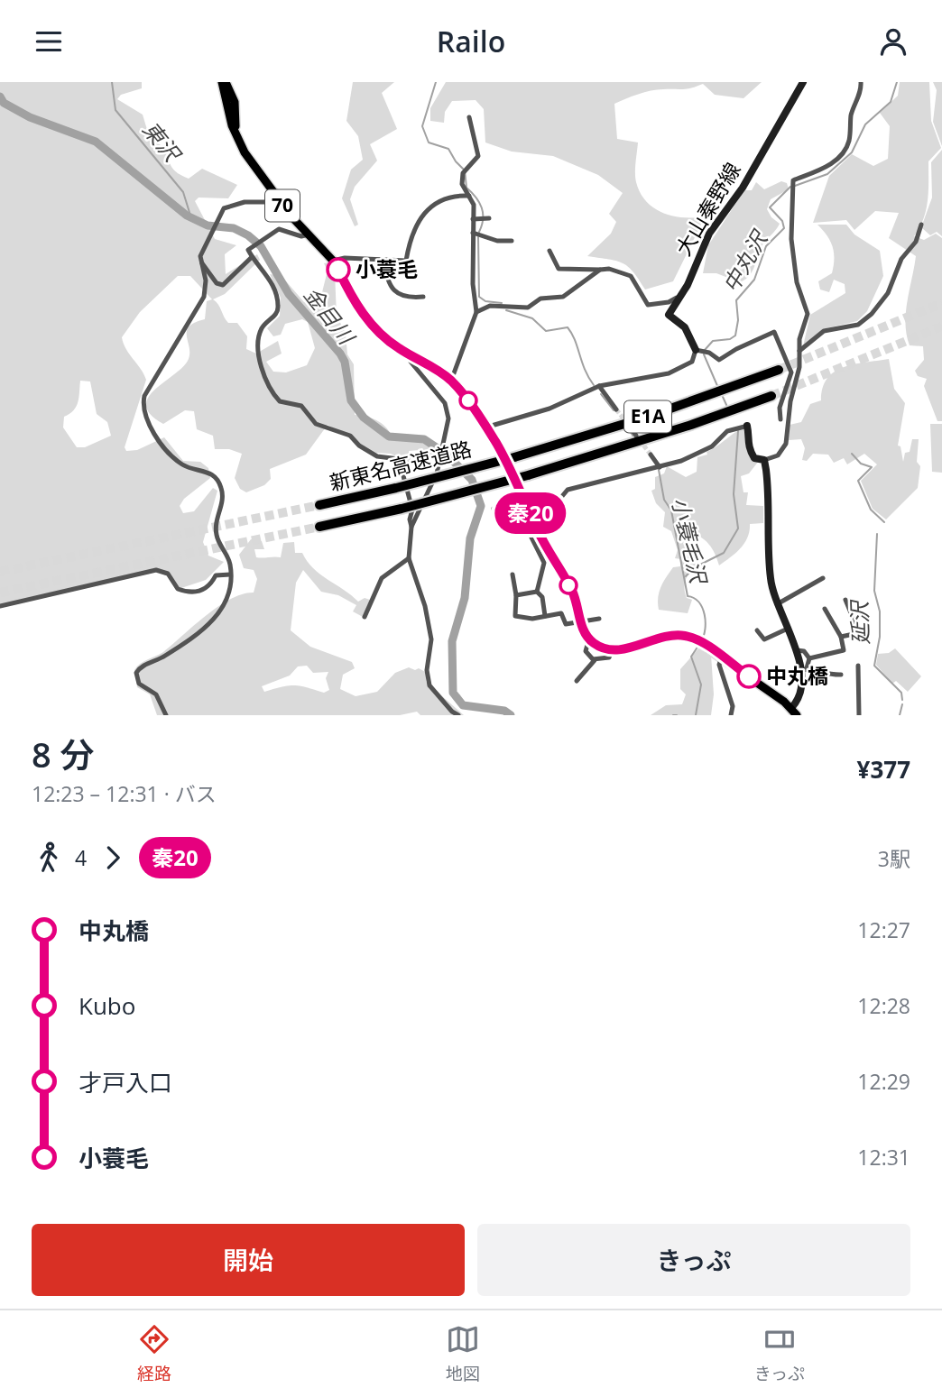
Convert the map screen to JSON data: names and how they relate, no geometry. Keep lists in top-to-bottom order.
{
  "streets": {
    "highway": ["E1A", "新東名高速道路"],
    "main road": ["70", "大山秦野線"]
  },
  "water": [
    "東沢",
    "中丸沢",
    "金目川",
    "小蓑毛沢",
    "延沢"
  ],
  "places": ["小蓑毛", "中丸橋"],
  "lines": ["bus line 秦20"],
  "page": {
    "header": "Railo",
    "on_map": "秦20",
    "heading": ["8 分", "12:23 – 12:31 · バス", "¥377"],
    "legs": ["4", "秦20", "3駅"],
    "list": [
      {
        "name": "中丸橋",
        "value": "12:27"
      },
      {
        "name": "Kubo",
        "value": "12:28"
      },
      {
        "name": "才戸入口",
        "value": "12:29"
      },
      {
        "name": "小蓑毛",
        "value": "12:31"
      }
    ],
    "buttons": ["開始", "きっぷ"],
    "tabs": ["経路", "地図", "きっぷ"]
  }
}
